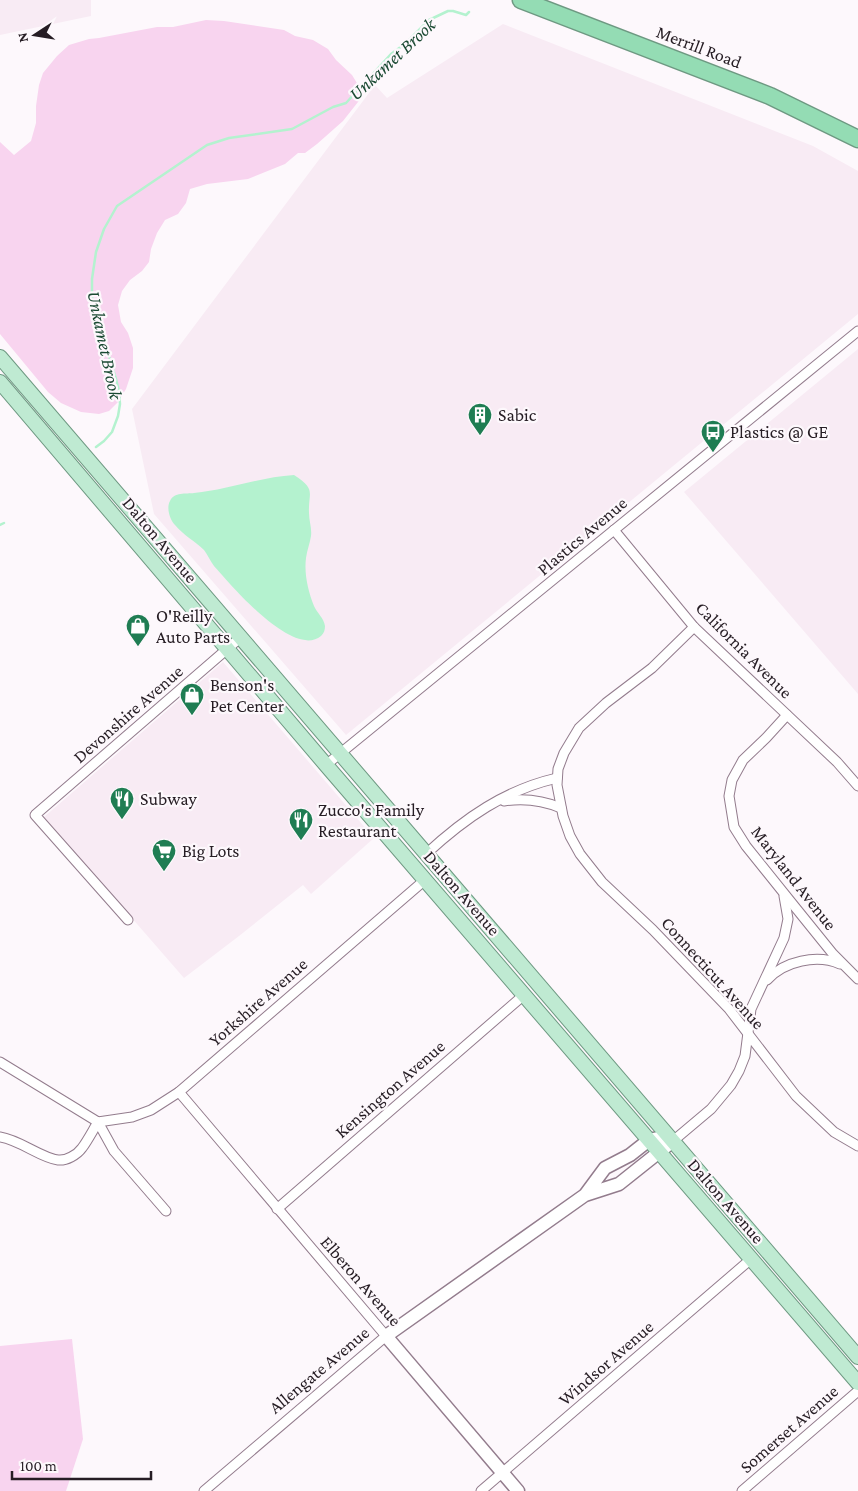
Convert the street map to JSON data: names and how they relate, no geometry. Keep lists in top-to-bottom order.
{
  "streets": {
    "highway": ["Merrill Road"],
    "main road": ["Dalton Avenue"],
    "street": [
      "Plastics Avenue",
      "California Avenue",
      "Devonshire Avenue",
      "Maryland Avenue",
      "Connecticut Avenue",
      "Yorkshire Avenue",
      "Kensington Avenue",
      "Elberon Avenue",
      "Windsor Avenue",
      "Allengate Avenue",
      "Somerset Avenue"
    ]
  },
  "crossings": [
    ["Plastics Avenue", "Dalton Avenue"],
    ["Plastics Avenue", "California Avenue"],
    ["Dalton Avenue", "Devonshire Avenue"],
    ["Dalton Avenue", "Yorkshire Avenue"],
    ["Dalton Avenue", "Kensington Avenue"],
    ["Dalton Avenue", "Windsor Avenue"],
    ["Dalton Avenue", "Allengate Avenue"],
    ["California Avenue", "Maryland Avenue"],
    ["California Avenue", "Connecticut Avenue"],
    ["Yorkshire Avenue", "Elberon Avenue"],
    ["Kensington Avenue", "Elberon Avenue"],
    ["Elberon Avenue", "Windsor Avenue"],
    ["Elberon Avenue", "Allengate Avenue"]
  ],
  "water": ["Unkamet Brook"],
  "places": {
    "building": ["Sabic"],
    "bus stop": ["Plastics @ GE"],
    "shop": ["O'Reilly Auto Parts", "Benson's Pet Center"],
    "restaurant": ["Subway", "Zucco's Family Restaurant"],
    "supermarket": ["Big Lots"]
  },
  "scale_bar": "100 m",
  "north": "left"
}
